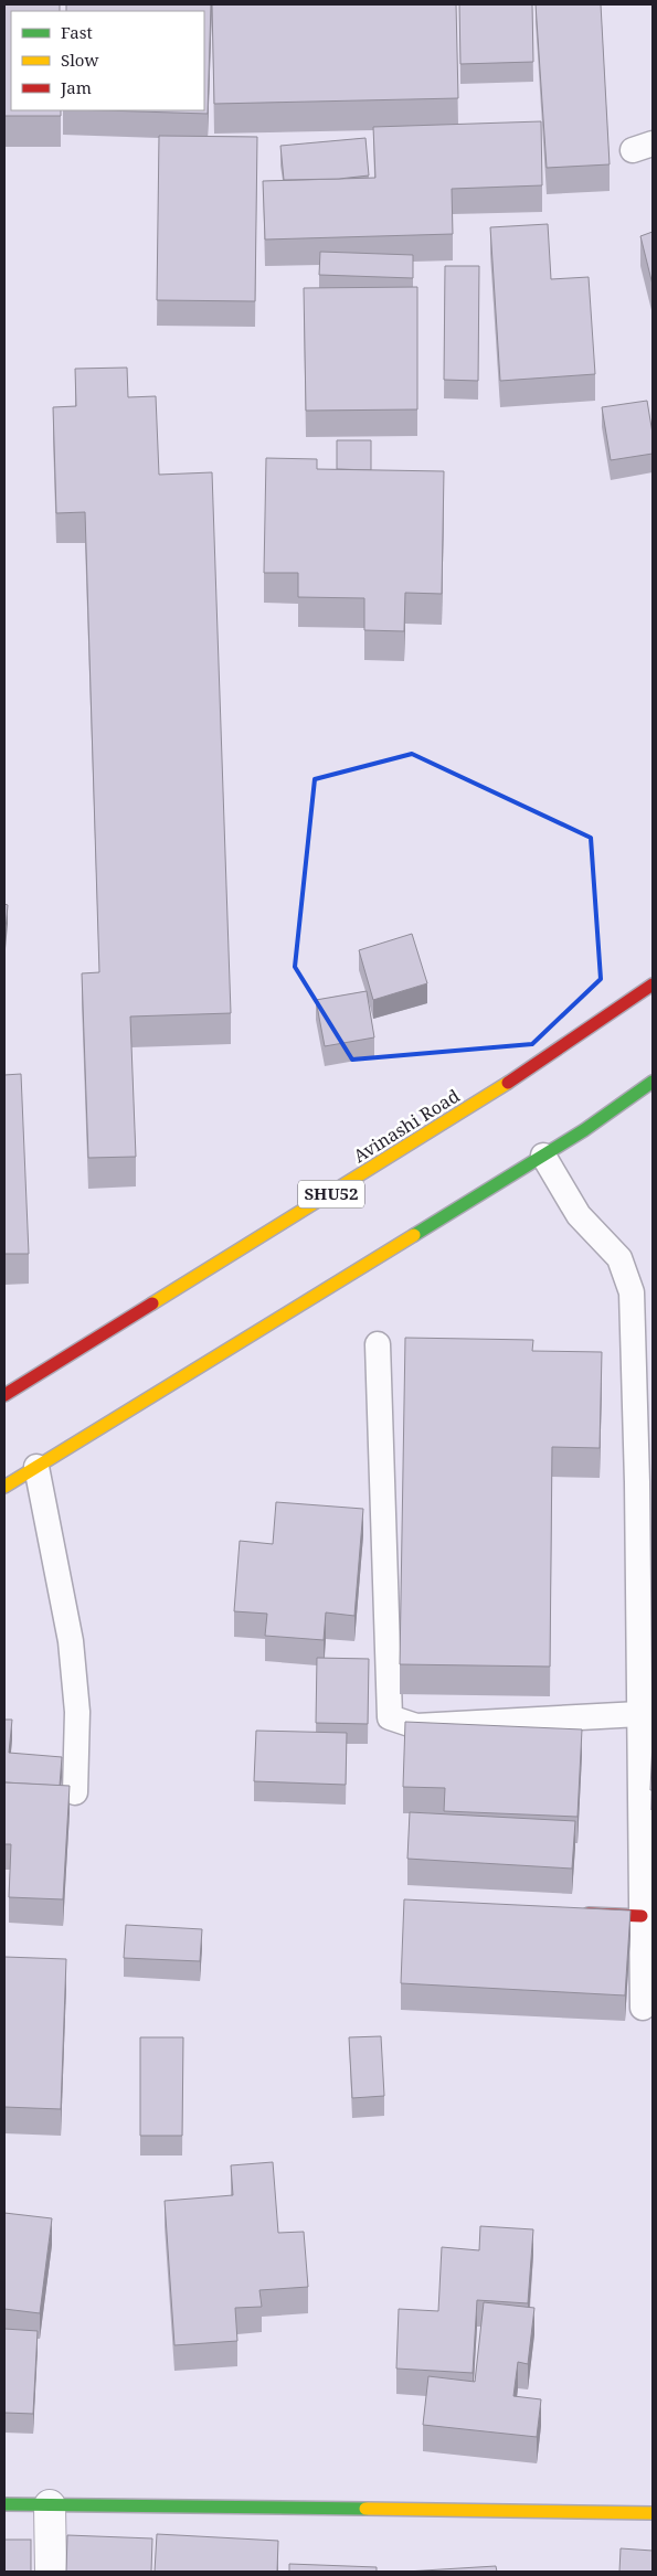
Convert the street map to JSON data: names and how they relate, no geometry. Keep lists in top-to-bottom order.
{
  "streets": {
    "main road": ["Avinashi Road", "SHU52"]
  },
  "legend": ["Fast", "Slow", "Jam"]
}
